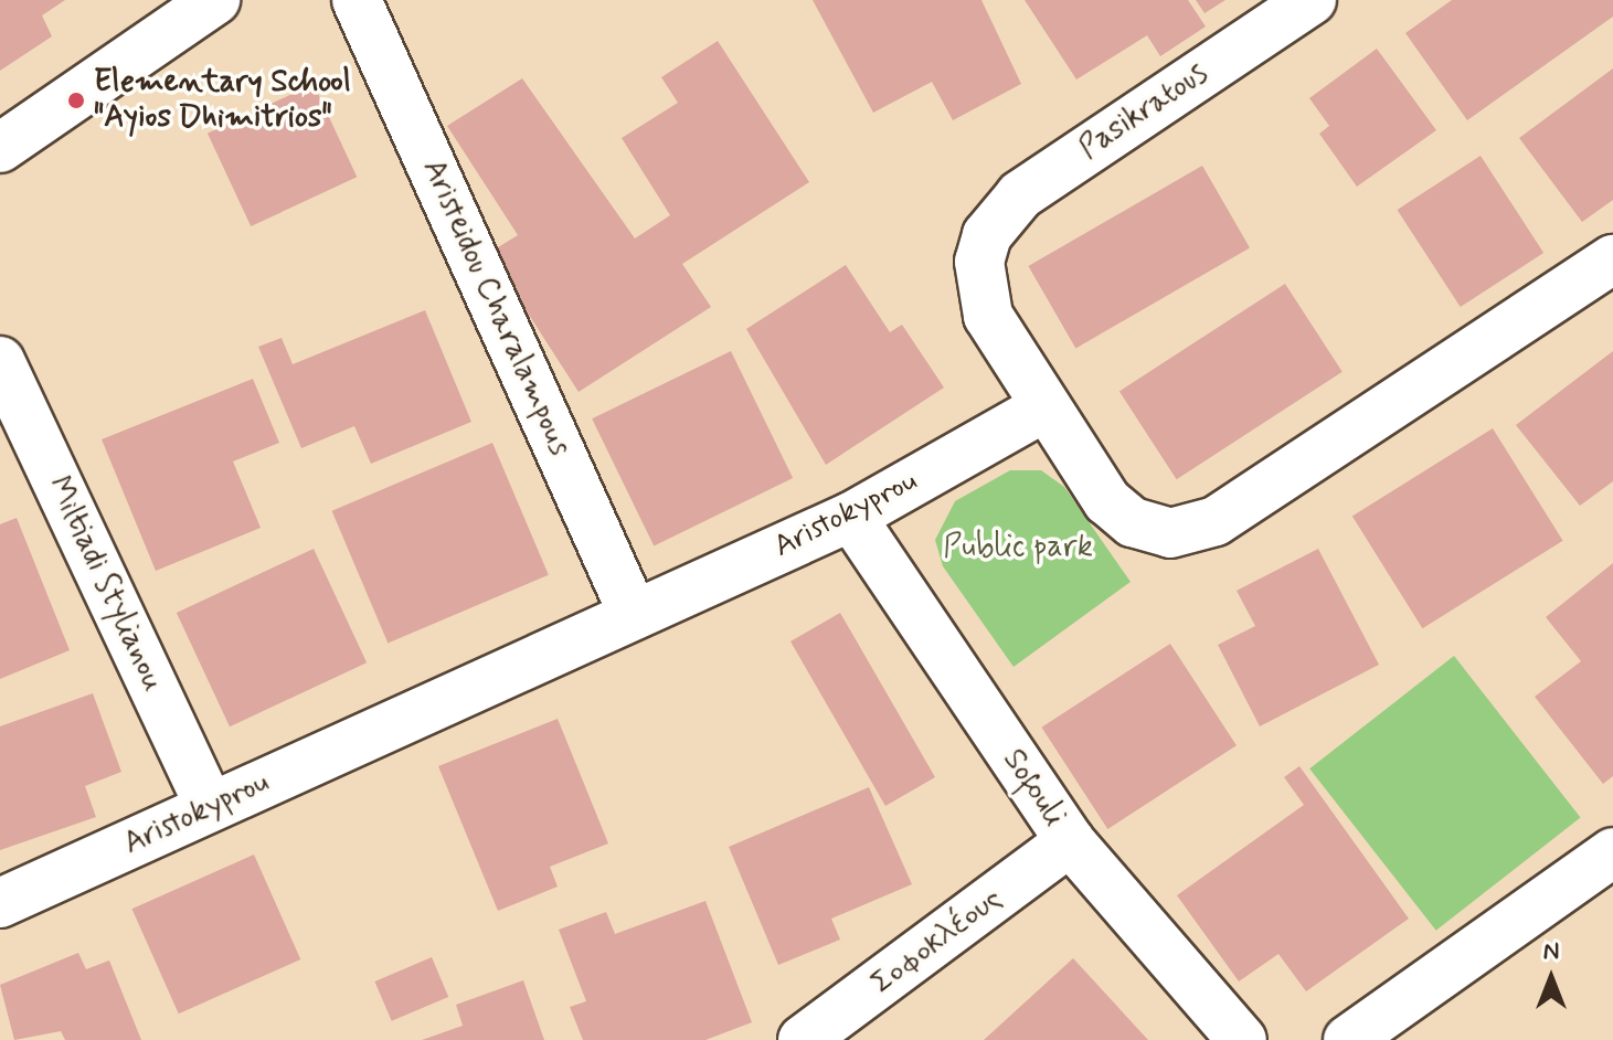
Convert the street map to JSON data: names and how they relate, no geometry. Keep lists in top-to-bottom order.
{
  "streets": {
    "street": [
      "Pasikratous",
      "Aristeidou Charalampous",
      "Aristokyprou",
      "Miltiadi Stylianou",
      "Sofouli",
      "Σοφοκλέους"
    ]
  },
  "crossings": [
    ["Pasikratous", "Aristokyprou"],
    ["Aristeidou Charalampous", "Aristokyprou"],
    ["Aristokyprou", "Miltiadi Stylianou"],
    ["Aristokyprou", "Sofouli"],
    ["Sofouli", "Σοφοκλέους"]
  ],
  "parks": ["Public park"],
  "places": ["Elementary School \"Ayios Dhimitrios\""],
  "north": "top"
}
